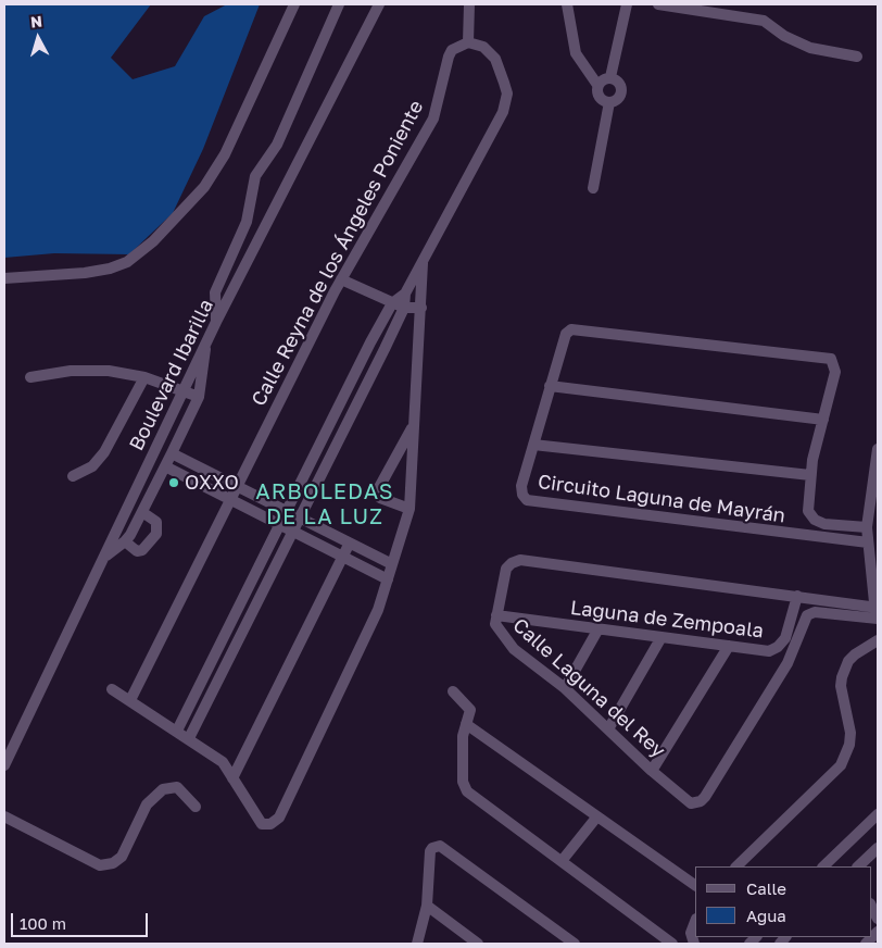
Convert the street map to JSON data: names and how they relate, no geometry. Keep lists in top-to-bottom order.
{
  "streets": {
    "street": [
      "Calle Reyna de los Ángeles Poniente",
      "Boulevard Ibarilla",
      "Circuito Laguna de Mayrán",
      "Laguna de Zempoala",
      "Calle Laguna del Rey"
    ]
  },
  "crossings": [
    ["Laguna de Zempoala", "Calle Laguna del Rey"]
  ],
  "districts": ["ARBOLEDAS DE LA LUZ"],
  "places": ["OXXO"],
  "legend": ["Calle", "Agua"],
  "scale_bar": "100 m",
  "north": "top"
}
